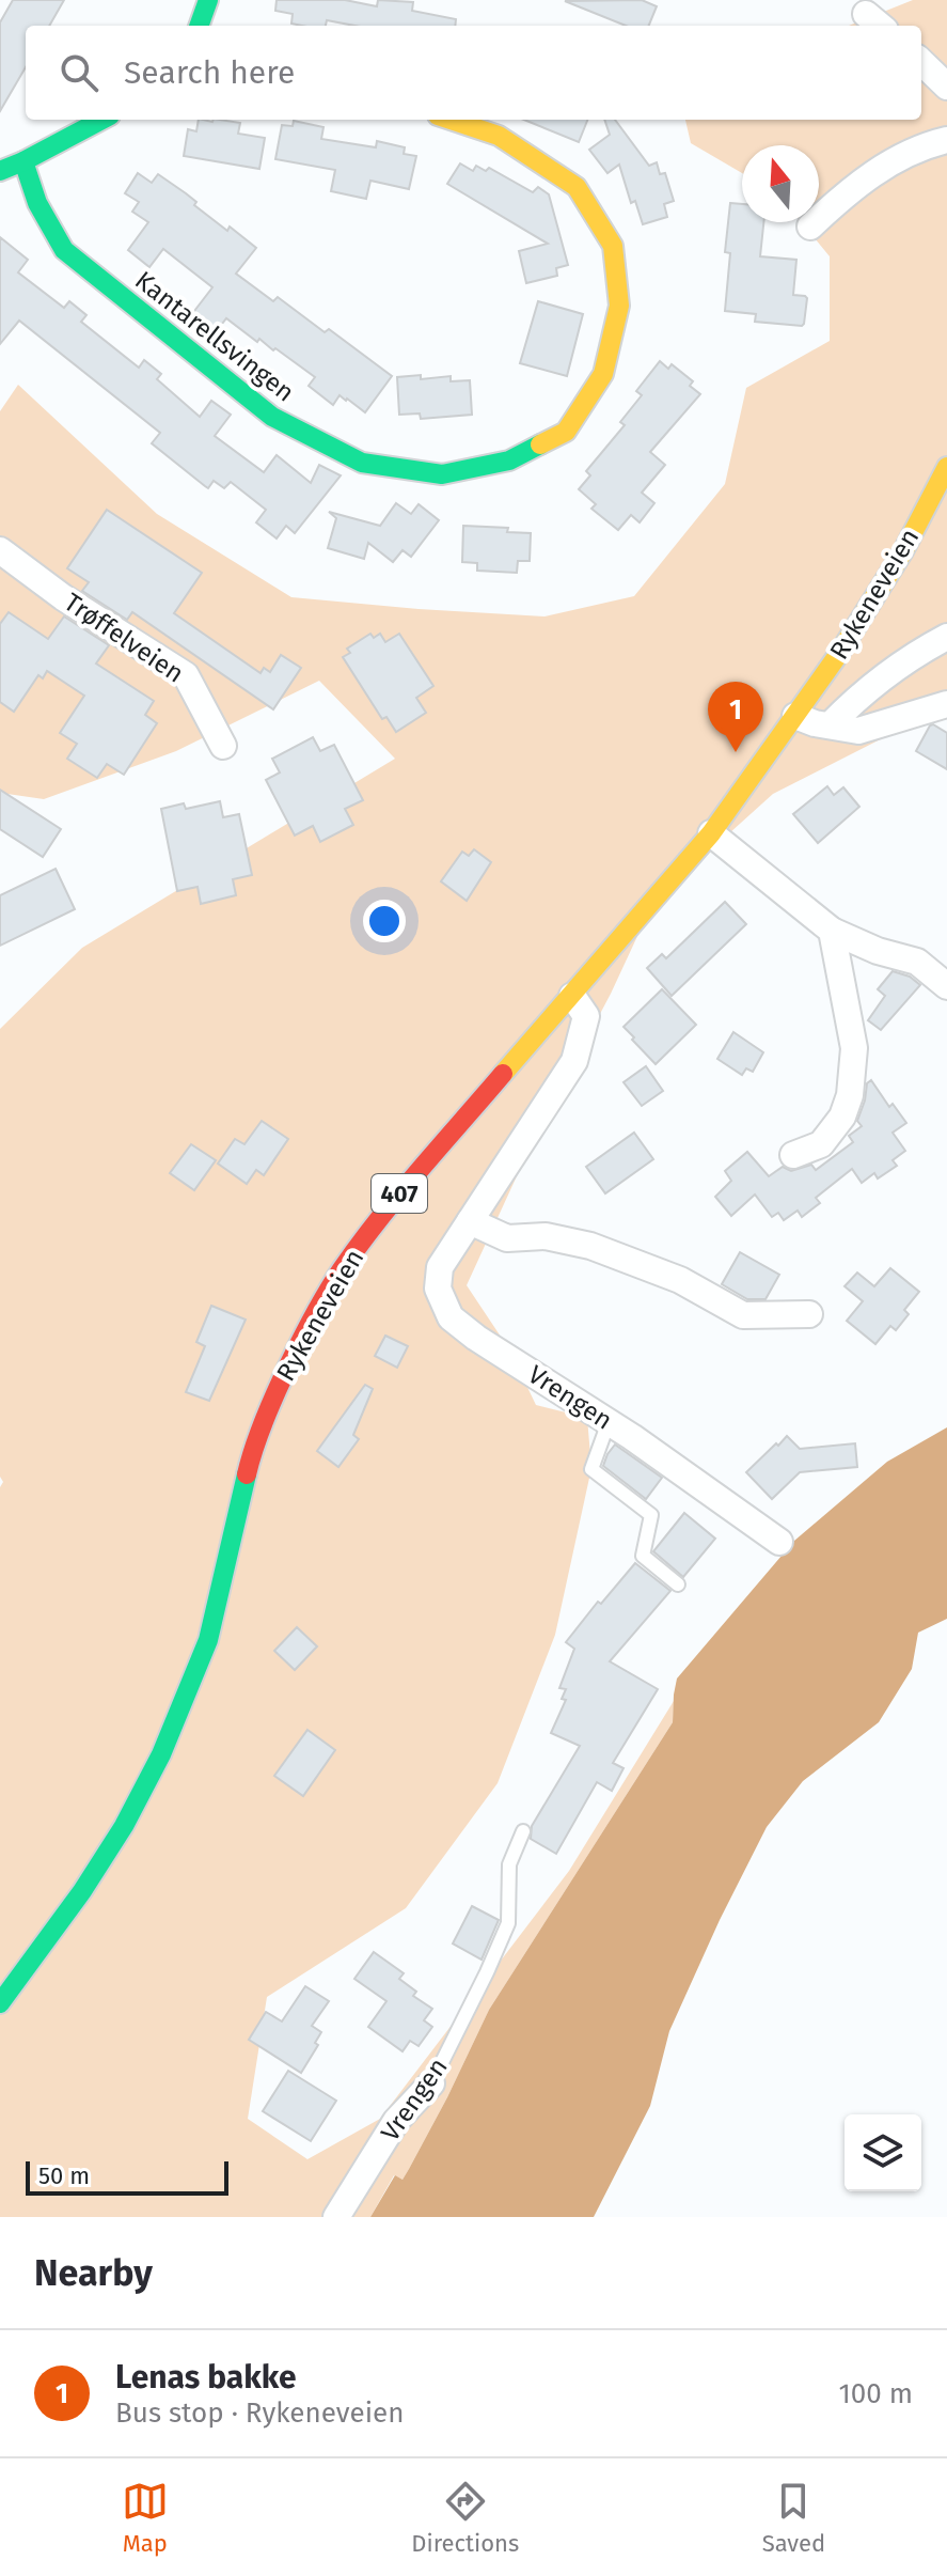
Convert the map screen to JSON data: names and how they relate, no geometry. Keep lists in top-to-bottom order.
{
  "streets": {
    "main road": ["Kantarellsvingen", "Rykeneveien", "407"],
    "street": ["Trøffelveien", "Vrengen"]
  },
  "crossings": [
    ["Rykeneveien", "Vrengen"]
  ],
  "scale_bar": "50 m",
  "north": "top",
  "page": {
    "search": "Search here",
    "pins": "1",
    "scale": "50 m",
    "heading": "Nearby",
    "list": [
      {
        "mark": "1",
        "name": "Lenas bakke",
        "note": "Bus stop · Rykeneveien",
        "value": "100 m"
      }
    ],
    "nav": ["Map", "Directions", "Saved"]
  }
}
